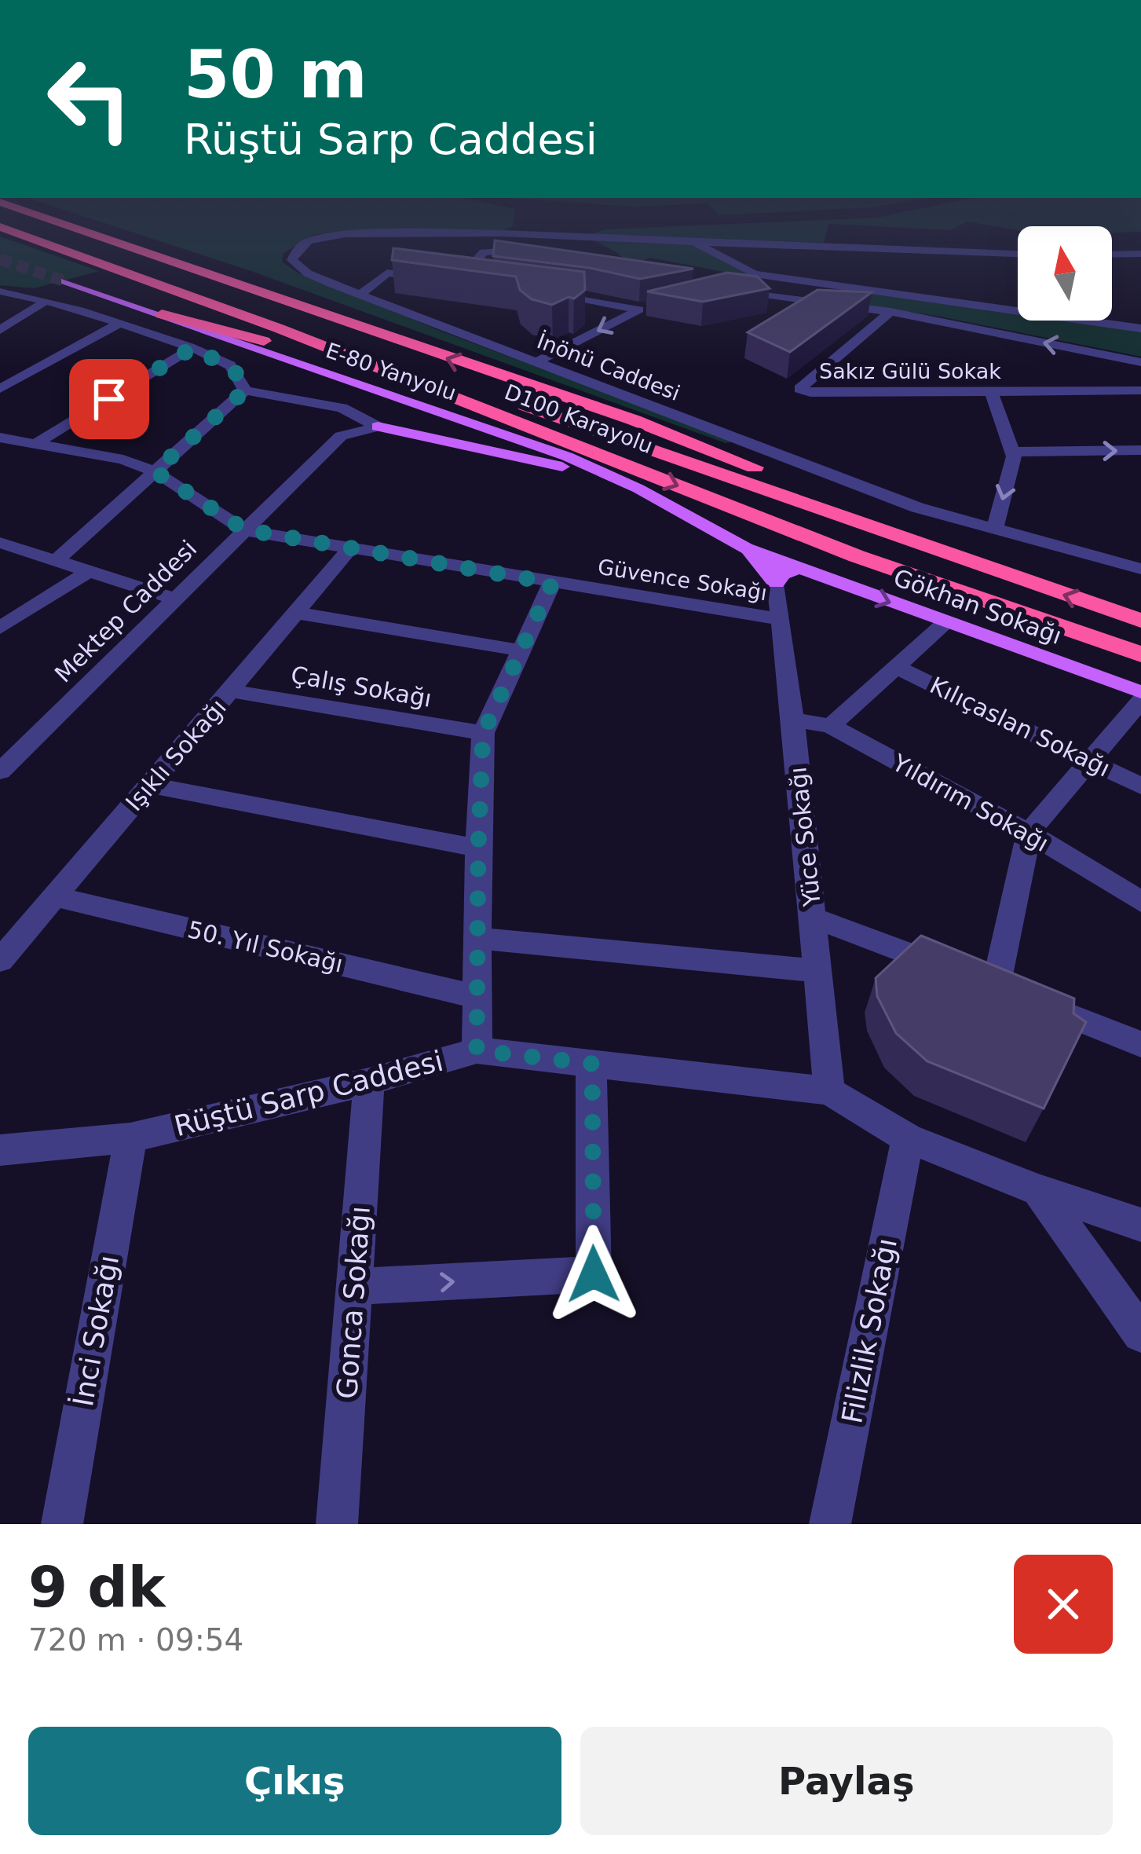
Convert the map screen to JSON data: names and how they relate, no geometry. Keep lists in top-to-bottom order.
{
  "streets": {
    "highway": ["D100 Karayolu"],
    "main road": ["E-80 Yanyolu", "Gökhan Sokağı"],
    "street": [
      "İnönü Caddesi",
      "Sakız Gülü Sokak",
      "Güvence Sokağı",
      "Mektep Caddesi",
      "Çalış Sokağı",
      "Kılıçaslan Sokağı",
      "Işıklı Sokağı",
      "Yıldırım Sokağı",
      "Yüce Sokağı",
      "50. Yıl Sokağı",
      "Rüştü Sarp Caddesi",
      "Gonca Sokağı",
      "İnci Sokağı",
      "Filizlik Sokağı"
    ]
  },
  "crossings": [
    ["E-80 Yanyolu", "Gökhan Sokağı"],
    ["E-80 Yanyolu", "Yüce Sokağı"],
    ["Güvence Sokağı", "Mektep Caddesi"],
    ["Güvence Sokağı", "Işıklı Sokağı"],
    ["Güvence Sokağı", "Yüce Sokağı"],
    ["Gökhan Sokağı", "Yüce Sokağı"],
    ["Çalış Sokağı", "Işıklı Sokağı"],
    ["Işıklı Sokağı", "50. Yıl Sokağı"],
    ["Yıldırım Sokağı", "Yüce Sokağı"],
    ["Yüce Sokağı", "Rüştü Sarp Caddesi"],
    ["Rüştü Sarp Caddesi", "Gonca Sokağı"],
    ["Rüştü Sarp Caddesi", "İnci Sokağı"],
    ["Rüştü Sarp Caddesi", "Filizlik Sokağı"]
  ],
  "one_way": ["Gökhan Sokağı"],
  "north": "top",
  "page": {
    "turn": ["50 m", "Rüştü Sarp Caddesi"],
    "heading": ["9 dk", "720 m · 09:54"],
    "buttons": ["Çıkış", "Paylaş"]
  }
}
